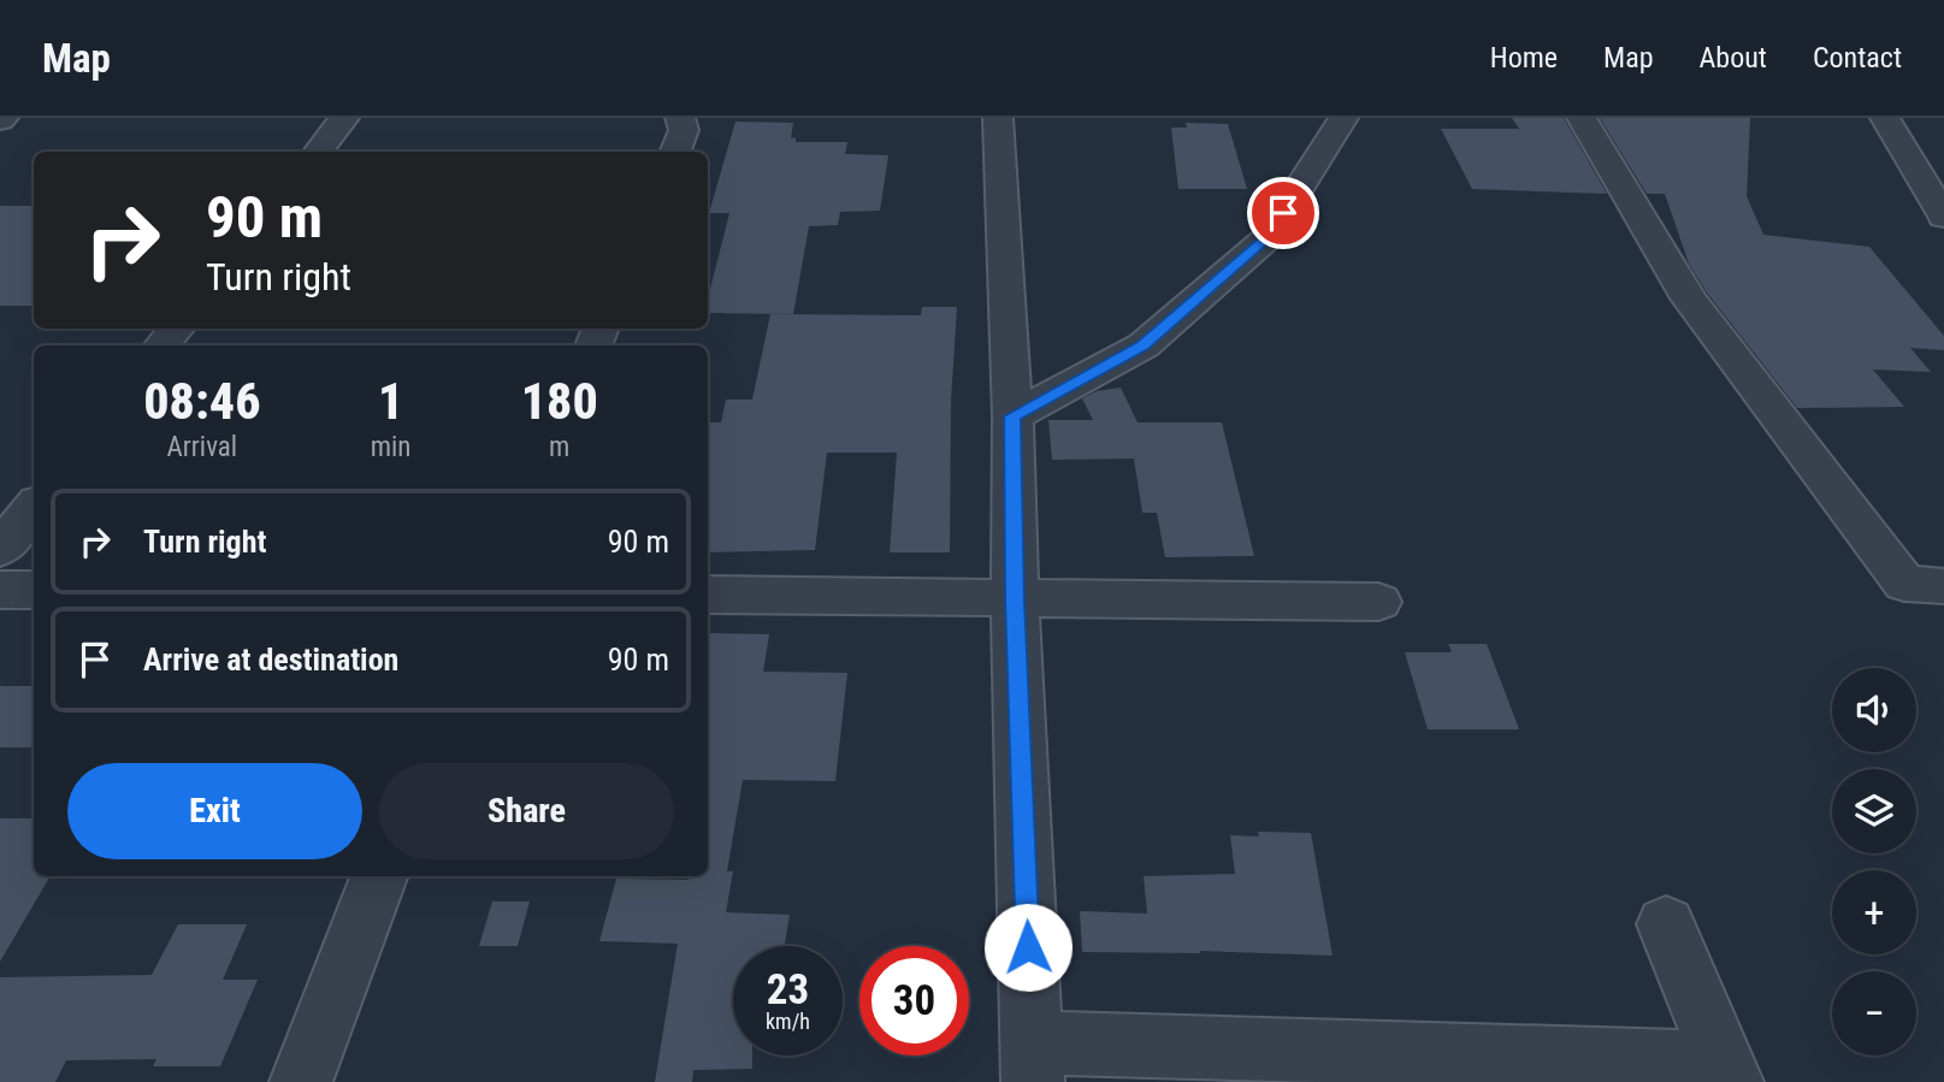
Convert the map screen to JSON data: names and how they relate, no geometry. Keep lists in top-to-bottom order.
{
  "page": {
    "header": "Map",
    "nav": [
      "Home",
      "Map",
      "About",
      "Contact"
    ],
    "turn": ["90 m", "Turn right"],
    "eta": [
      "08:46",
      "Arrival",
      "1",
      "min",
      "180",
      "m"
    ],
    "list": [
      {
        "name": "Turn right",
        "value": "90 m"
      },
      {
        "name": "Arrive at destination",
        "value": "90 m"
      }
    ],
    "map_buttons": ["+", "−"],
    "buttons": ["Exit", "Share"],
    "speed": "23 km/h",
    "limit": "30"
  }
}
